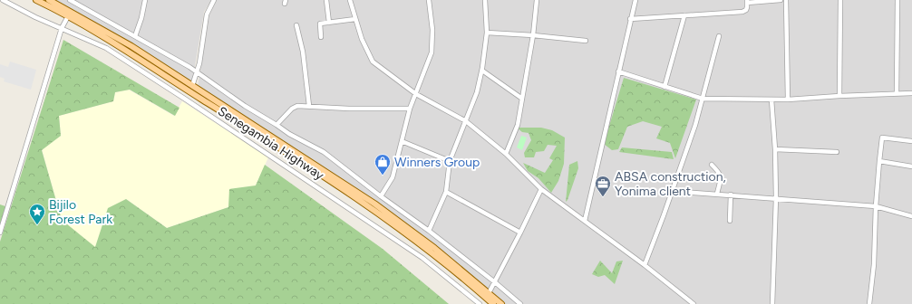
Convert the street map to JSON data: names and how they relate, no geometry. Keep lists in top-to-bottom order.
{
  "streets": {
    "main road": ["Senegambia Highway"]
  },
  "places": {
    "shop": ["Winners Group"],
    "office": ["ABSA construction, Yonima client"],
    "place": ["Bijilo Forest Park"]
  }
}
